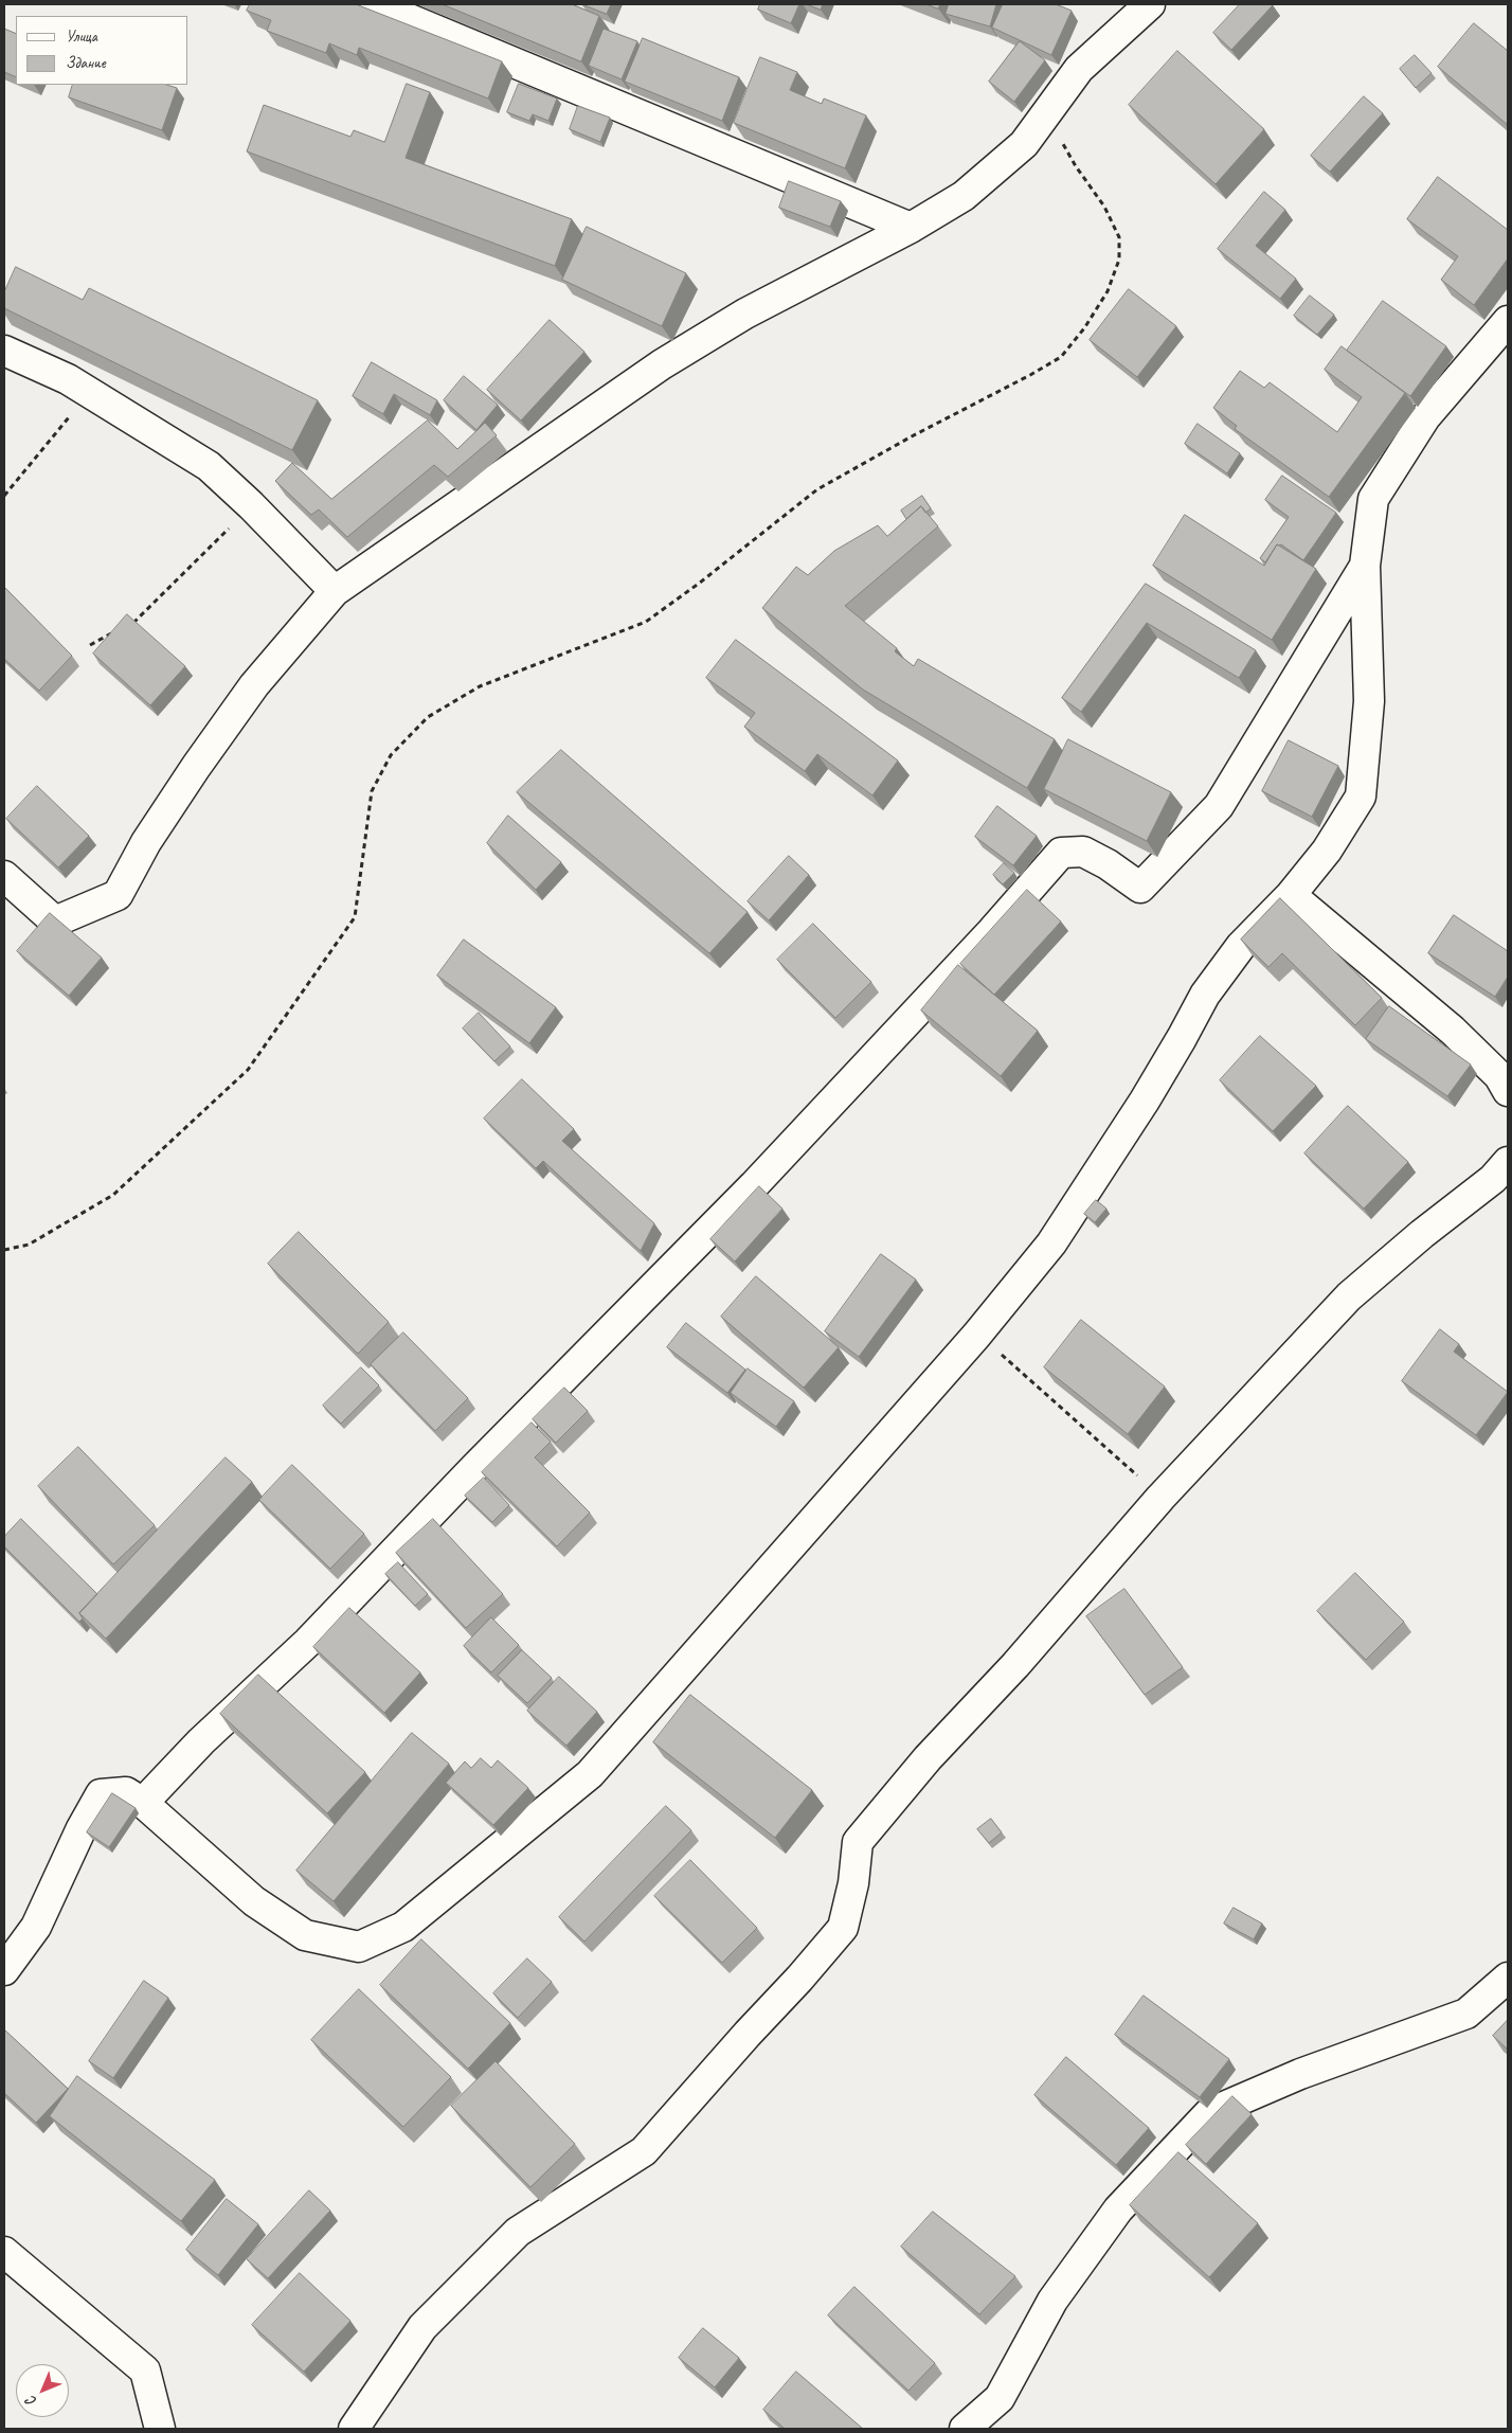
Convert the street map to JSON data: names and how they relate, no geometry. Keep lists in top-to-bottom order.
{
  "legend": ["Улица", "Здание"],
  "north": "bottom left"
}
